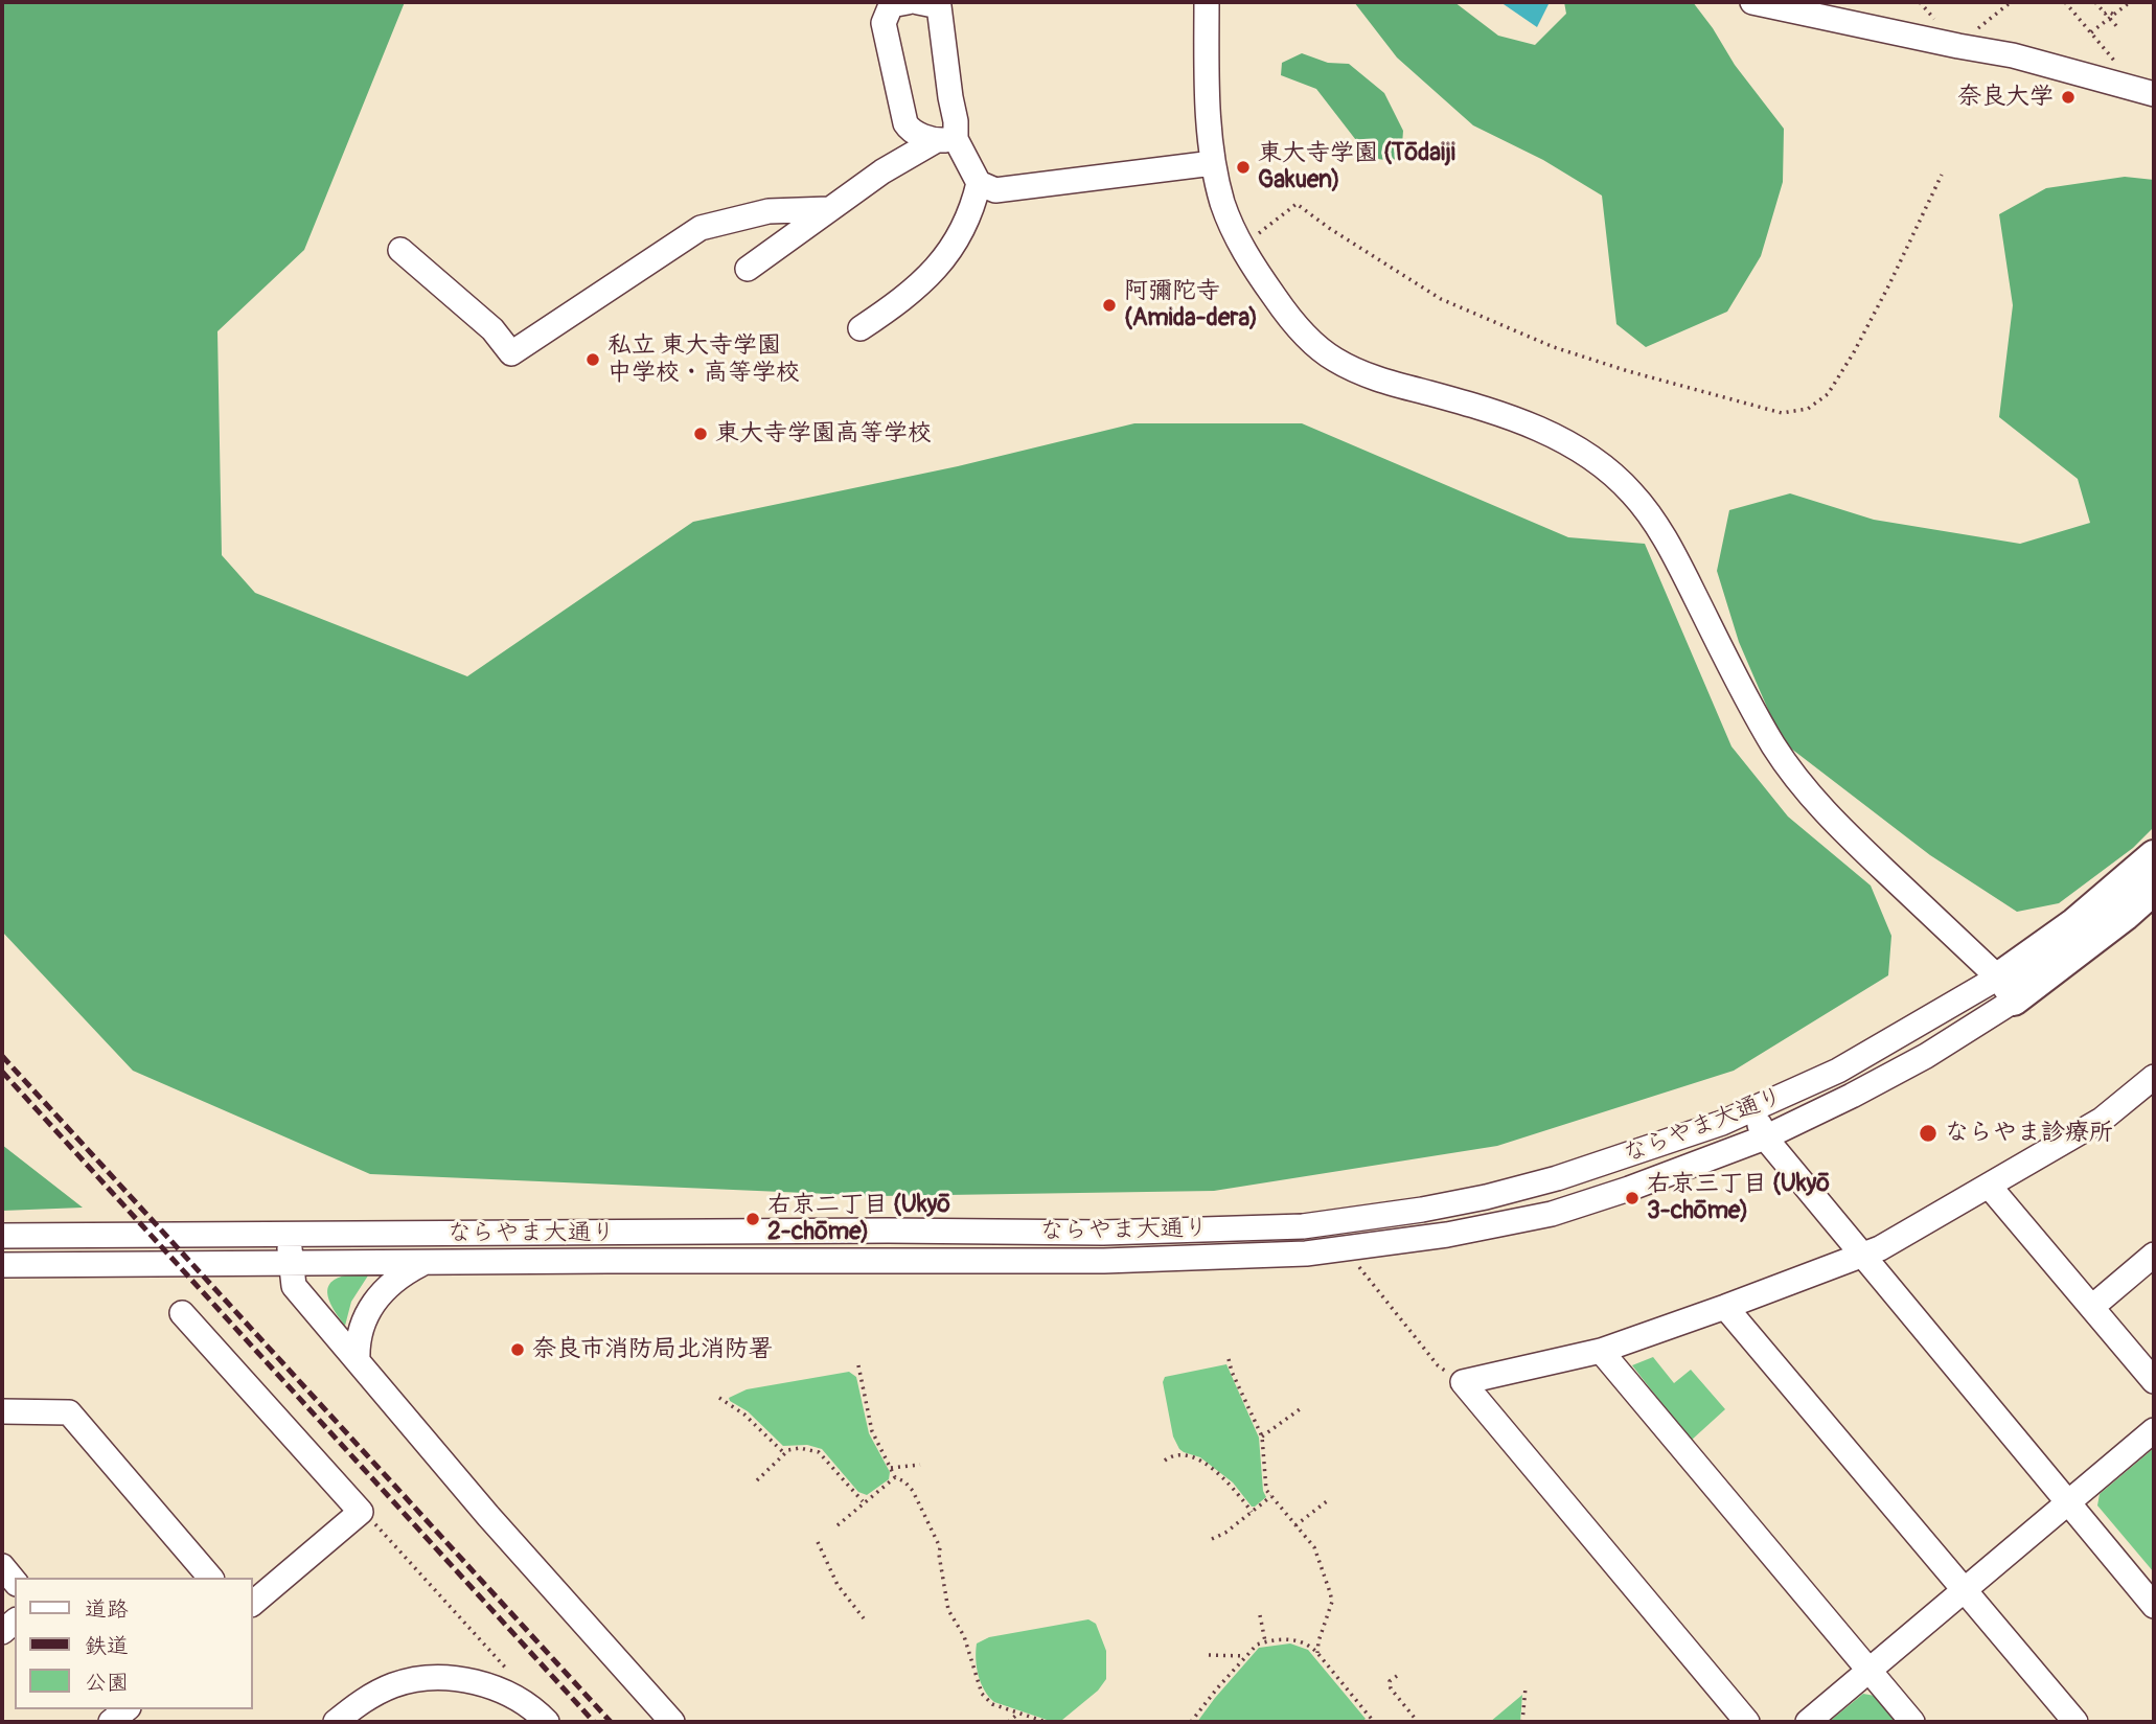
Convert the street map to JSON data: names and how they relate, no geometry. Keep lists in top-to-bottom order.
{
  "streets": {
    "main road": ["ならやま大通り"]
  },
  "places": [
    "奈良大学",
    "東大寺学園 (Tōdaiji Gakuen)",
    "阿彌陀寺 (Amida-dera)",
    "私立 東大寺学園 中学校・高等学校",
    "東大寺学園高等学校",
    "ならやま診療所",
    "右京三丁目 (Ukyō 3-chōme)",
    "右京二丁目 (Ukyō 2-chōme)",
    "奈良市消防局北消防署"
  ],
  "legend": ["道路", "鉄道", "公園"]
}
